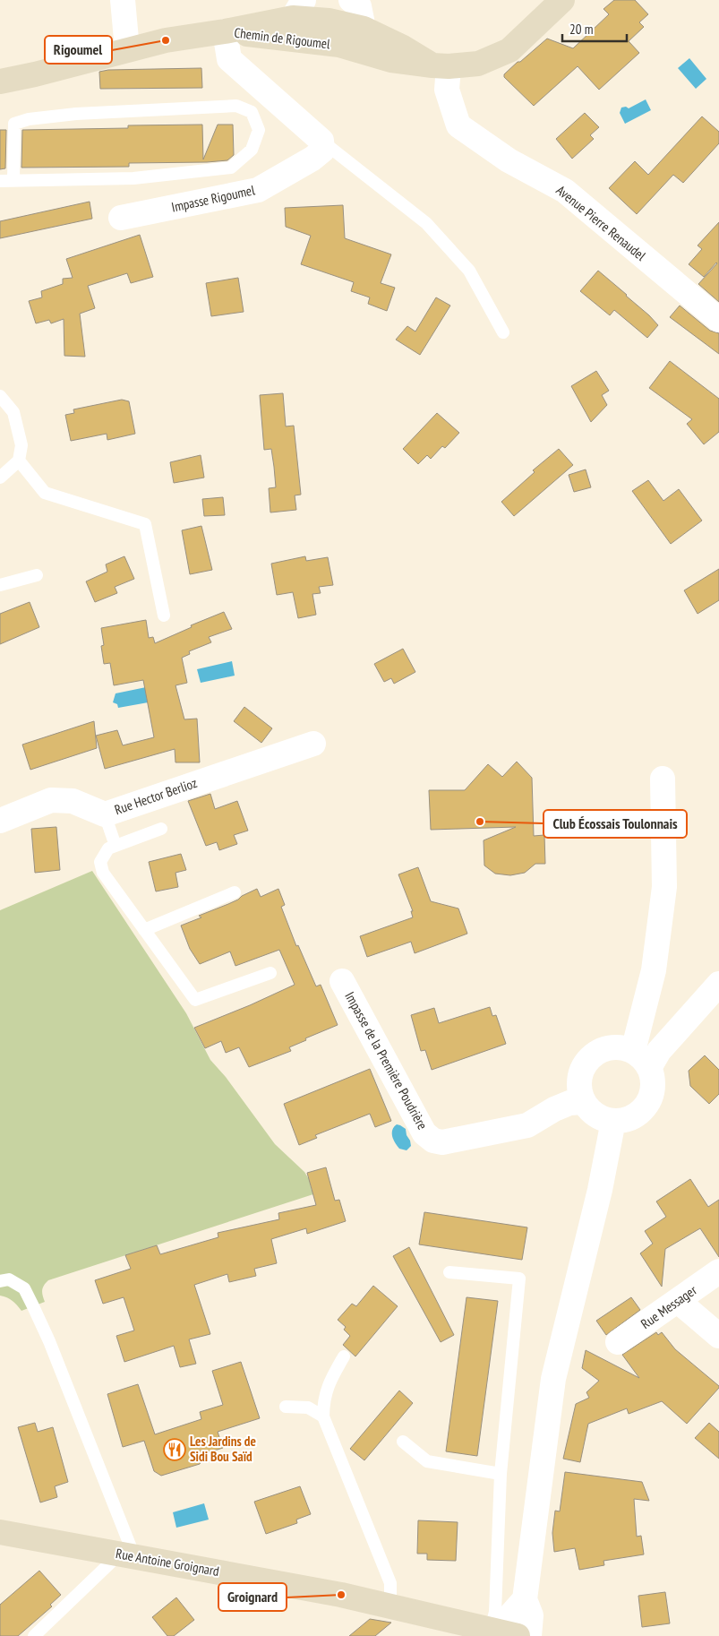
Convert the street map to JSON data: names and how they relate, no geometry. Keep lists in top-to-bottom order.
{
  "streets": {
    "main road": ["Chemin de Rigoumel", "Rue Antoine Groignard"],
    "street": [
      "Impasse Rigoumel",
      "Avenue Pierre Renaudel",
      "Rue Hector Berlioz",
      "Impasse de la Première Poudrière",
      "Rue Messager"
    ]
  },
  "crossings": [
    ["Chemin de Rigoumel", "Avenue Pierre Renaudel"]
  ],
  "places": {
    "other": ["Rigoumel", "Club Écossais Toulonnais", "Groignard"],
    "restaurant": ["Les Jardins de Sidi Bou Saïd"]
  },
  "scale_bar": "20 m"
}
